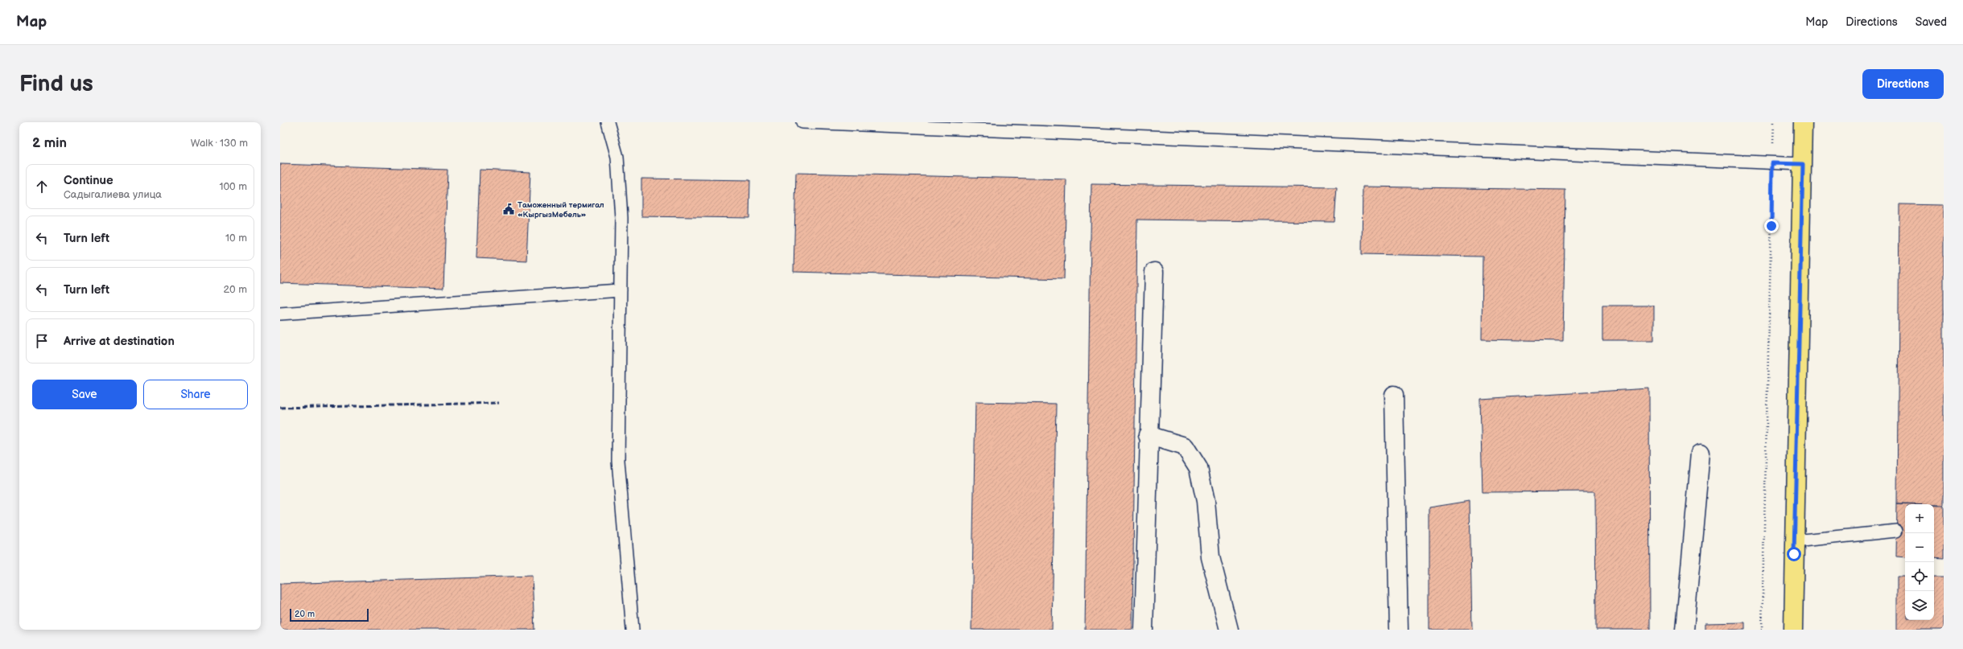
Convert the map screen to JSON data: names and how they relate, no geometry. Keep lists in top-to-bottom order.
{
  "places": {
    "public building": ["Таможенный термигал «КыргызМебель»"]
  },
  "scale_bar": "20 m",
  "page": {
    "header": "Map",
    "nav": ["Map", "Directions", "Saved"],
    "buttons": [
      "Directions",
      ["Save", "Share"]
    ],
    "title": "Find us",
    "heading": ["2 min", "Walk · 130 m"],
    "list": [
      ["Continue", "Садыгалиева улица", "100 m"],
      ["Turn left", "10 m"],
      ["Turn left", "20 m"],
      "Arrive at destination"
    ],
    "map_buttons": ["+", "−"],
    "scale": "20 m"
  }
}
